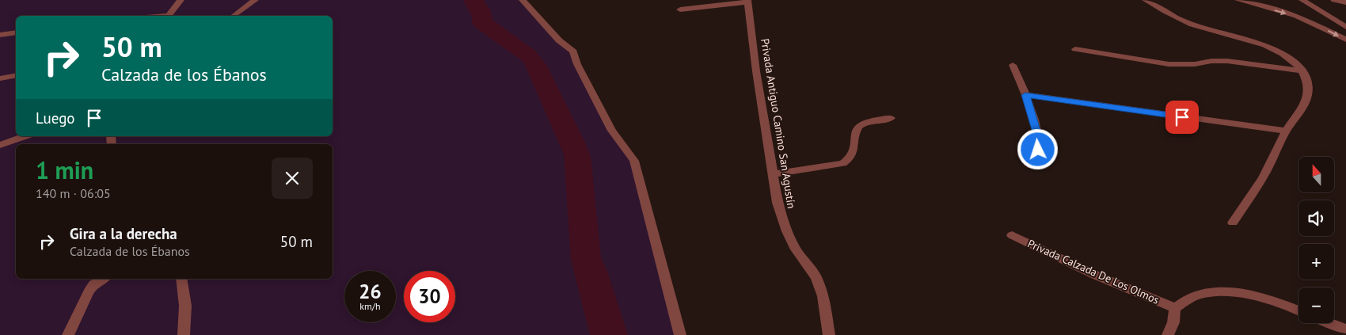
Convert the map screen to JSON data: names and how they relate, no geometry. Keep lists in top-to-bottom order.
{
  "streets": {
    "street": ["Privada Antiguo Camino San Agustín", "Privada Calzada De Los Olmos"]
  },
  "north": "top",
  "page": {
    "turn": ["50 m", "Calzada de los Ébanos"],
    "then": "Luego",
    "heading": ["1 min", "140 m · 06:05"],
    "map_buttons": ["+", "−"],
    "list": [
      {
        "name": "Gira a la derecha",
        "note": "Calzada de los Ébanos",
        "value": "50 m"
      }
    ],
    "speed": "26 km/h",
    "limit": "30"
  }
}
